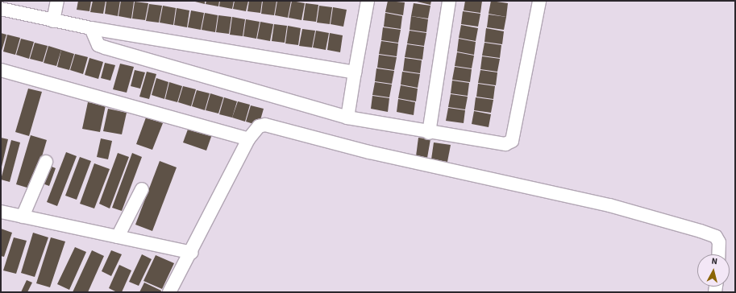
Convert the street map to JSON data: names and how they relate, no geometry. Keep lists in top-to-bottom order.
{
  "north": "top"
}
